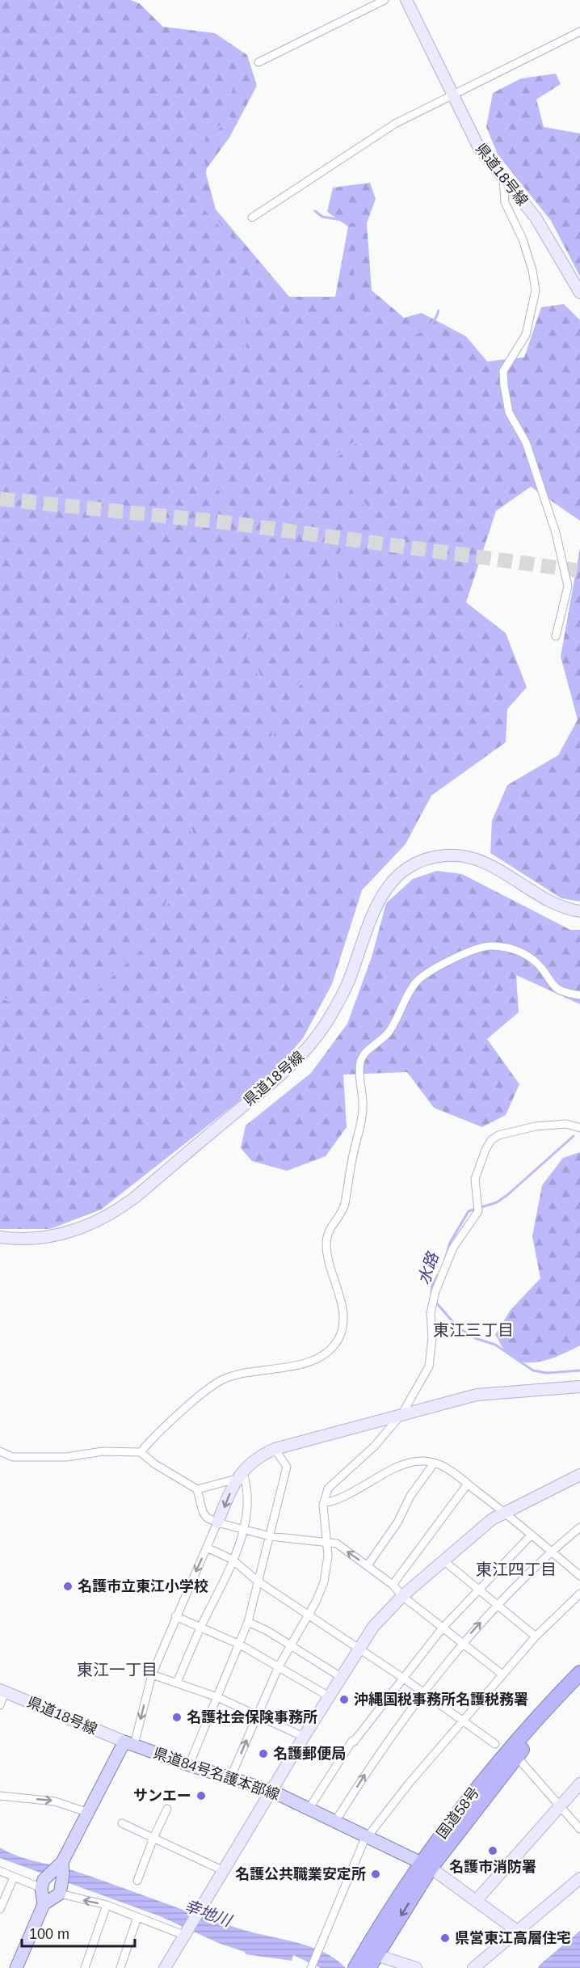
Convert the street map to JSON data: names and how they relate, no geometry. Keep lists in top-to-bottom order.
{
  "streets": {
    "highway": ["国道58号"],
    "main road": ["県道84号名護本部線"],
    "street": ["県道18号線"]
  },
  "crossings": [
    ["県道18号線", "県道84号名護本部線"],
    ["県道84号名護本部線", "国道58号"]
  ],
  "districts": ["東江三丁目", "東江四丁目", "東江一丁目"],
  "water": ["水路", "幸地川"],
  "places": [
    "名護市立東江小学校",
    "沖縄国税事務所名護税務署",
    "名護社会保険事務所",
    "名護郵便局",
    "サンエー",
    "名護市消防署",
    "名護公共職業安定所",
    "県営東江高層住宅"
  ],
  "scale_bar": "100 m"
}
